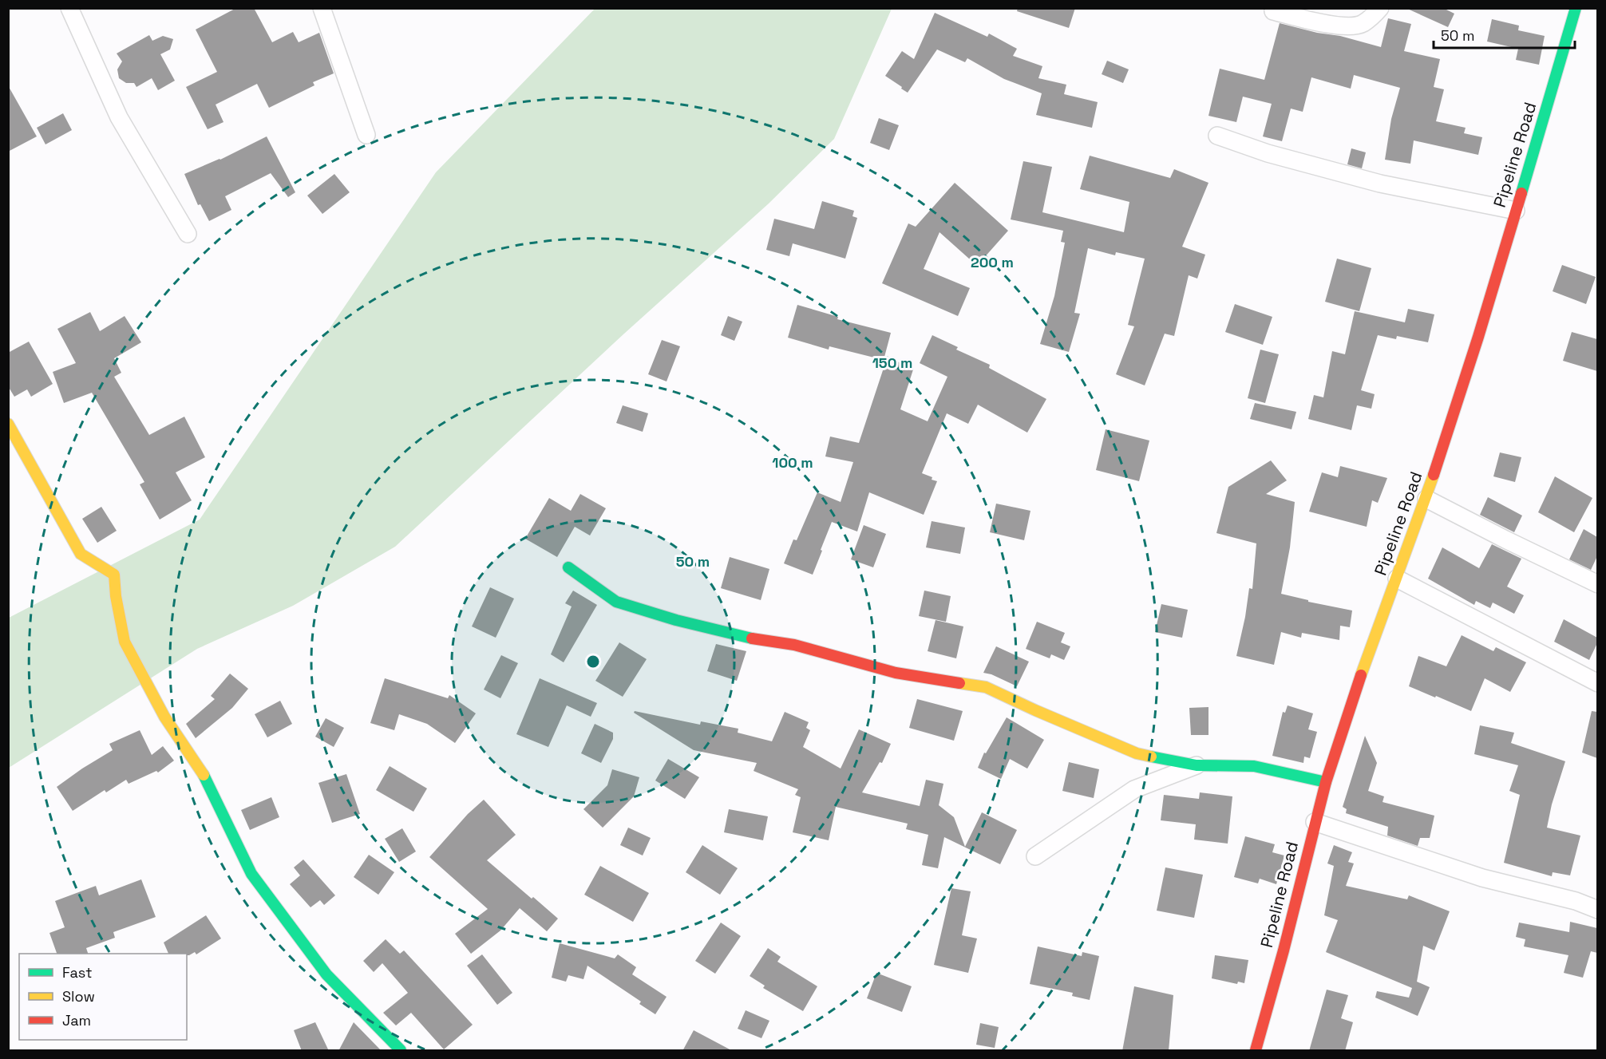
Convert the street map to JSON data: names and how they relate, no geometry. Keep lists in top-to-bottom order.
{
  "streets": {
    "street": ["Pipeline Road"]
  },
  "legend": ["Fast", "Slow", "Jam"],
  "scale_bar": "50 m",
  "rings": [
    "200 m",
    "150 m",
    "100 m",
    "50 m"
  ]
}
